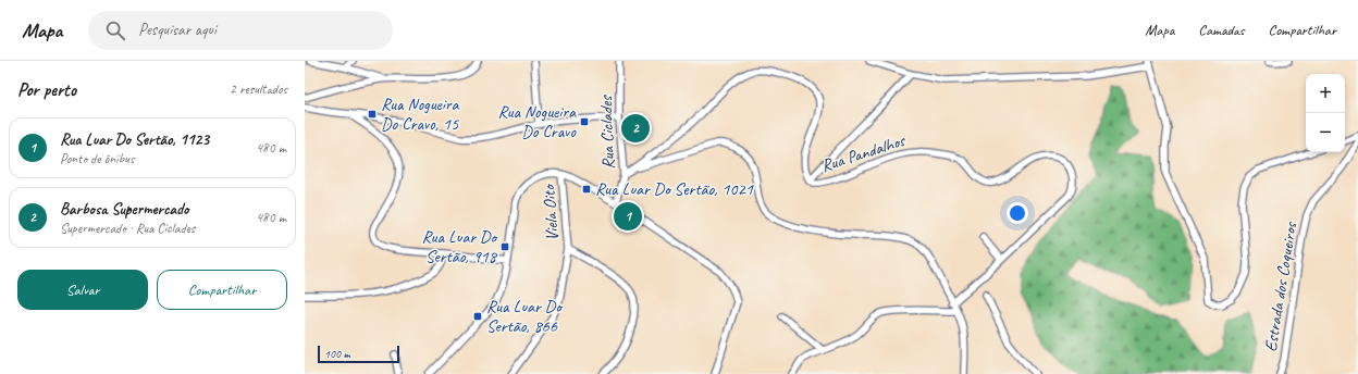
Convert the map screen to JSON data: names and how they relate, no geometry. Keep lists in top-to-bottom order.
{
  "streets": {
    "street": [
      "Rua Ciclades",
      "Rua Pandalhos",
      "Viela Oito",
      "Estrada dos Coqueiros"
    ]
  },
  "crossings": [
    ["Rua Ciclades", "Rua Pandalhos"]
  ],
  "places": {
    "transit": [
      "Rua Nogueira Do Cravo, 15",
      "Rua Nogueira Do Cravo",
      "Rua Luar Do Sertão, 1021",
      "Rua Luar Do Sertão, 918",
      "Rua Luar Do Sertão, 866"
    ]
  },
  "scale_bar": "100 m",
  "page": {
    "header": "Mapa",
    "search": "Pesquisar aqui",
    "nav": ["Mapa", "Camadas", "Compartilhar"],
    "heading": ["Por perto", "2 resultados"],
    "map_buttons": ["+", "−"],
    "pins": ["2", "1"],
    "list": [
      {
        "mark": "1",
        "name": "Rua Luar Do Sertão, 1123",
        "note": "Ponto de ônibus",
        "value": "480 m"
      },
      {
        "mark": "2",
        "name": "Barbosa Supermercado",
        "note": "Supermercado · Rua Ciclades",
        "value": "480 m"
      }
    ],
    "buttons": ["Salvar", "Compartilhar"],
    "scale": "100 m"
  }
}
